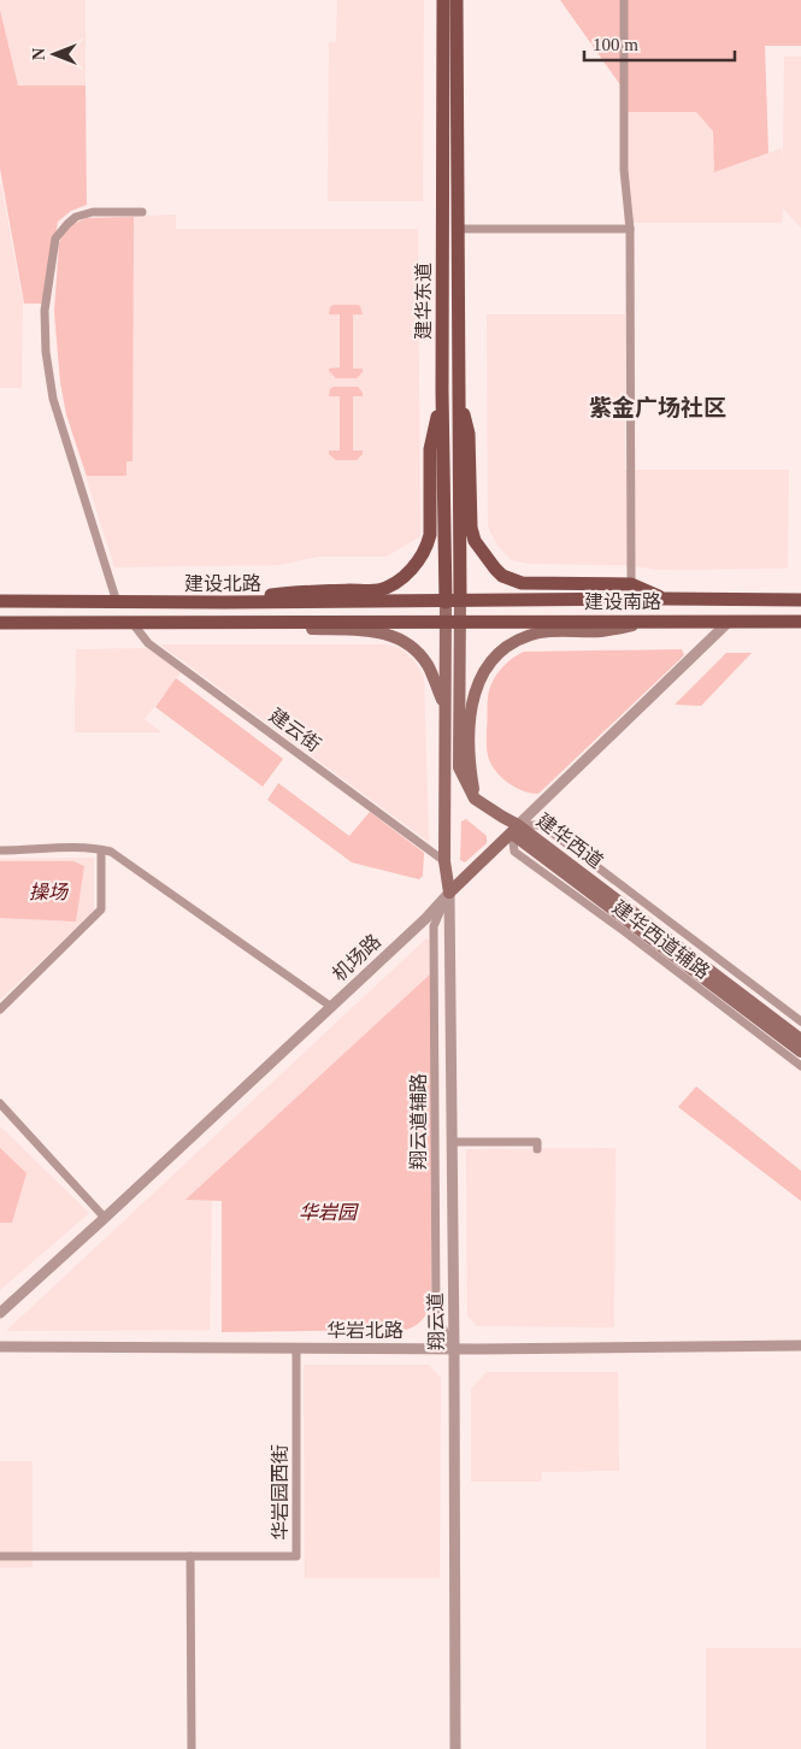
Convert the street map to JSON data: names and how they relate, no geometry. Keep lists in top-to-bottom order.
{
  "streets": {
    "main road": [
      "建华东道",
      "建设北路",
      "建设南路",
      "建华西道",
      "机场路"
    ],
    "street": [
      "建云街",
      "建华西道辅路",
      "翔云道辅路",
      "翔云道",
      "华岩北路",
      "华岩园西街"
    ]
  },
  "crossings": [
    ["建华东道", "建设北路"],
    ["建华东道", "建设南路"],
    ["建华东道", "建华西道"],
    ["建设北路", "建设南路"],
    ["建设北路", "建云街"],
    ["建设南路", "建华西道"],
    ["建设南路", "机场路"],
    ["建华西道", "建华西道辅路"],
    ["建华西道", "机场路"],
    ["建华西道辅路", "机场路"],
    ["机场路", "翔云道辅路"],
    ["机场路", "翔云道"],
    ["翔云道辅路", "翔云道"],
    ["翔云道辅路", "华岩北路"],
    ["翔云道", "华岩北路"],
    ["华岩北路", "华岩园西街"]
  ],
  "districts": ["紫金广场社区"],
  "parks": ["操场", "华岩园"],
  "scale_bar": "100 m",
  "north": "left"
}
